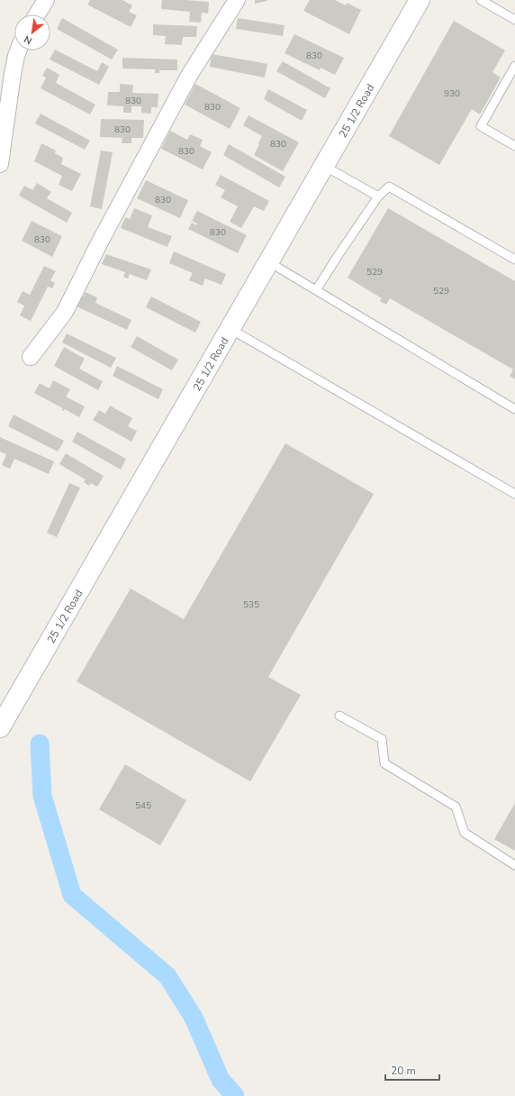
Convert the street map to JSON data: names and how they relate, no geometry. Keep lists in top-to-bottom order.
{
  "streets": {
    "street": ["25 1/2 Road"]
  },
  "house_numbers": [
    "830",
    "930",
    "830",
    "830",
    "830",
    "830",
    "830",
    "830",
    "830",
    "830",
    "529",
    "529",
    "535",
    "545"
  ],
  "scale_bar": "20 m",
  "north": "bottom left"
}
